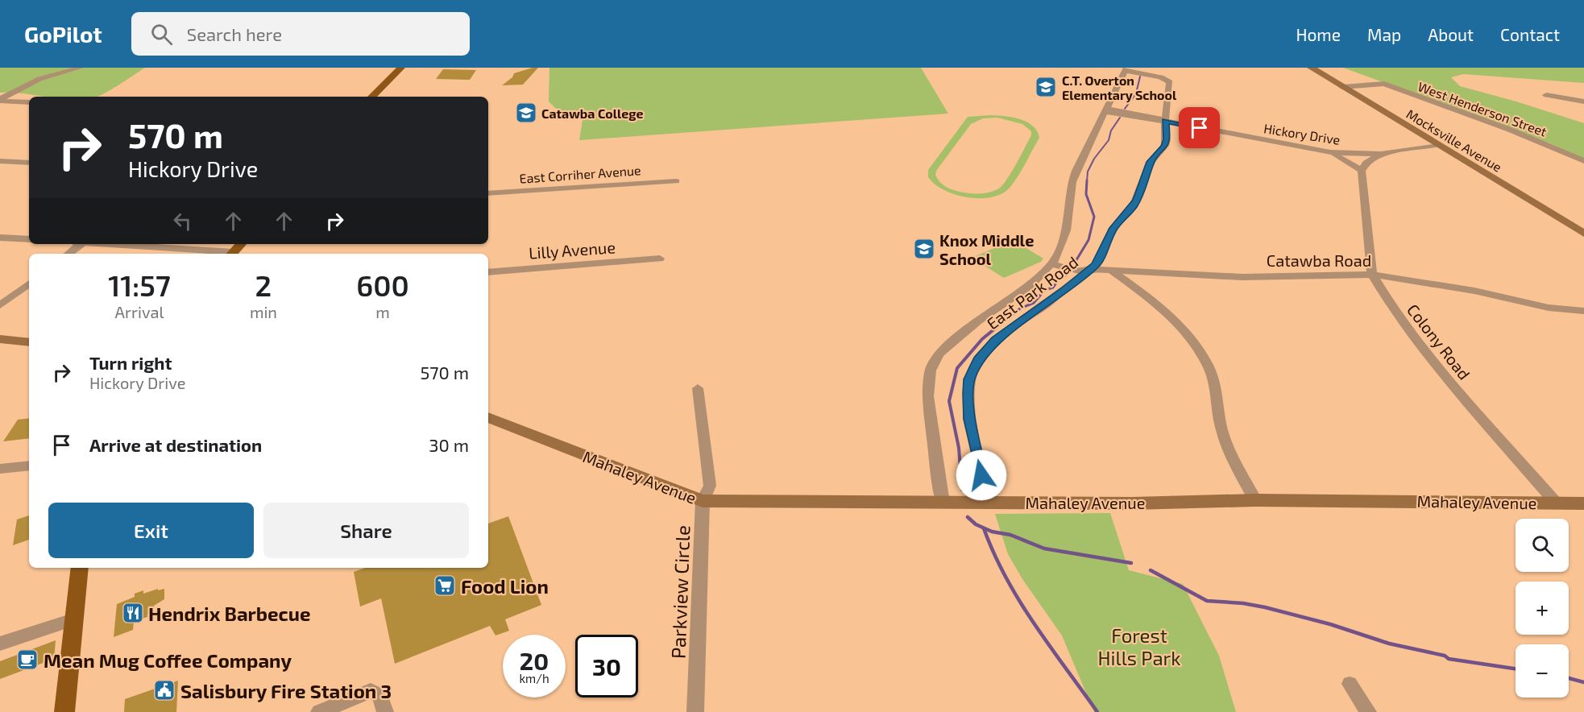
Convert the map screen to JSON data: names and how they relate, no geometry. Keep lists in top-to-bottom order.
{
  "streets": {
    "street": [
      "West Henderson Street",
      "Hickory Drive",
      "Mocksville Avenue",
      "East Corriher Avenue",
      "Lilly Avenue",
      "Catawba Road",
      "East Park Road",
      "Colony Road",
      "Mahaley Avenue",
      "Parkview Circle"
    ]
  },
  "crossings": [
    ["West Henderson Street", "Mocksville Avenue"],
    ["Hickory Drive", "Mocksville Avenue"],
    ["Hickory Drive", "East Park Road"],
    ["Catawba Road", "East Park Road"],
    ["Catawba Road", "Colony Road"],
    ["East Park Road", "Mahaley Avenue"],
    ["Colony Road", "Mahaley Avenue"],
    ["Mahaley Avenue", "Parkview Circle"]
  ],
  "parks": ["Forest Hills Park"],
  "places": {
    "school or university": ["C.T. Overton Elementary School", "Catawba College", "Knox Middle School"],
    "supermarket": ["Food Lion"],
    "restaurant": ["Hendrix Barbecue"],
    "cafe": ["Mean Mug Coffee Company"],
    "public building": ["Salisbury Fire Station 3"]
  },
  "page": {
    "header": "GoPilot",
    "search": "Search here",
    "nav": [
      "Home",
      "Map",
      "About",
      "Contact"
    ],
    "turn": ["570 m", "Hickory Drive"],
    "eta": [
      "11:57",
      "Arrival",
      "2",
      "min",
      "600",
      "m"
    ],
    "list": [
      {
        "name": "Turn right",
        "note": "Hickory Drive",
        "value": "570 m"
      },
      {
        "name": "Arrive at destination",
        "value": "30 m"
      }
    ],
    "buttons": ["Exit", "Share"],
    "map_buttons": ["+", "−"],
    "speed": "20 km/h",
    "limit": "30"
  }
}
